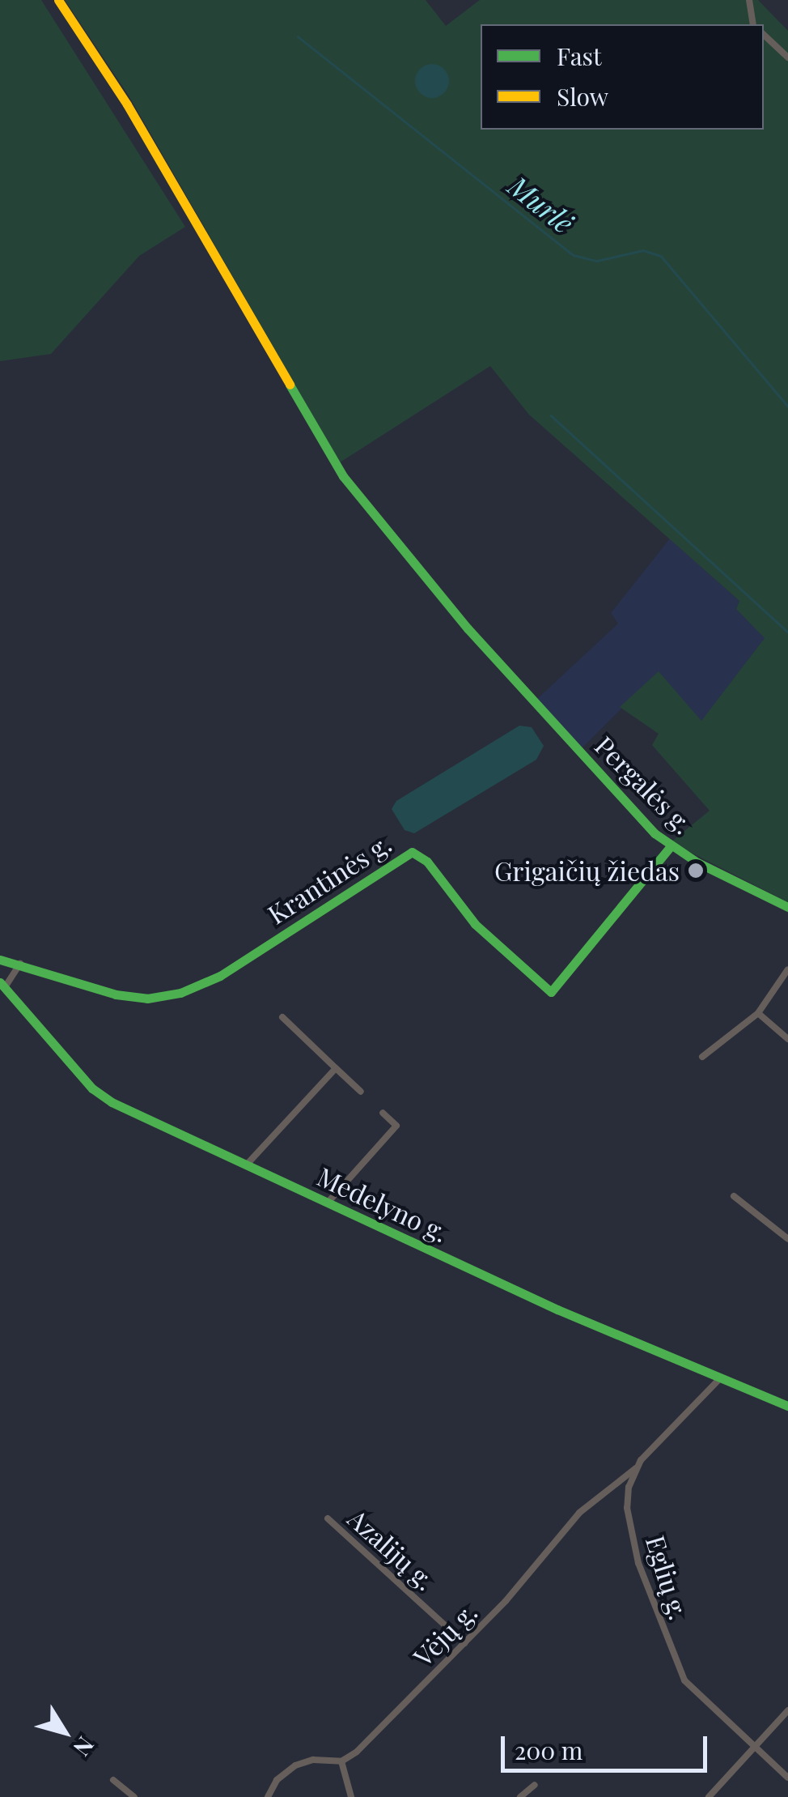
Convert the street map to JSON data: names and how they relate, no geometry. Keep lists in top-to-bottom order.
{
  "streets": {
    "street": [
      "Pergalės g.",
      "Krantinės g.",
      "Medelyno g.",
      "Azalijų g.",
      "Eglių g.",
      "Vėjų g."
    ]
  },
  "crossings": [
    ["Pergalės g.", "Krantinės g."],
    ["Azalijų g.", "Vėjų g."],
    ["Eglių g.", "Vėjų g."]
  ],
  "water": ["Murlė"],
  "places": ["Grigaičių žiedas"],
  "legend": ["Fast", "Slow"],
  "scale_bar": "200 m",
  "north": "bottom right"
}
